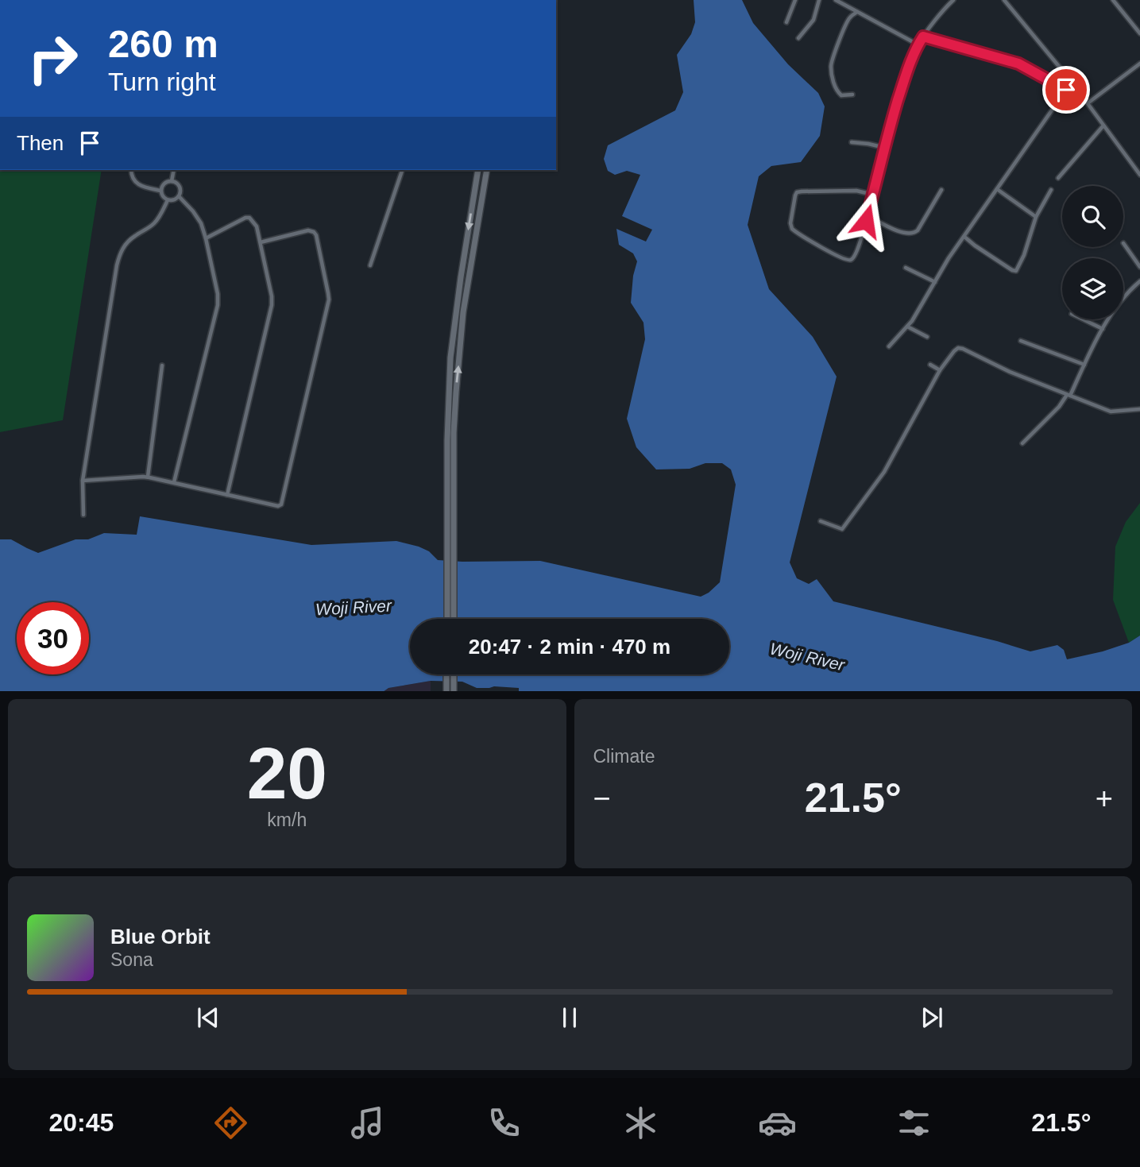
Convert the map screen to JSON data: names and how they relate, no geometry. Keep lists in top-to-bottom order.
{
  "water": ["Woji River"],
  "page": {
    "turn": ["260 m", "Turn right"],
    "then": "Then",
    "limit": "30",
    "trip": "20:47 · 2 min · 470 m",
    "tile": [
      ["20", "km/h"],
      "Climate"
    ],
    "heat": ["−", "21.5°", "+"],
    "song": ["Blue Orbit", "Sona"],
    "tabs": ["20:45", "21.5°"]
  }
}
